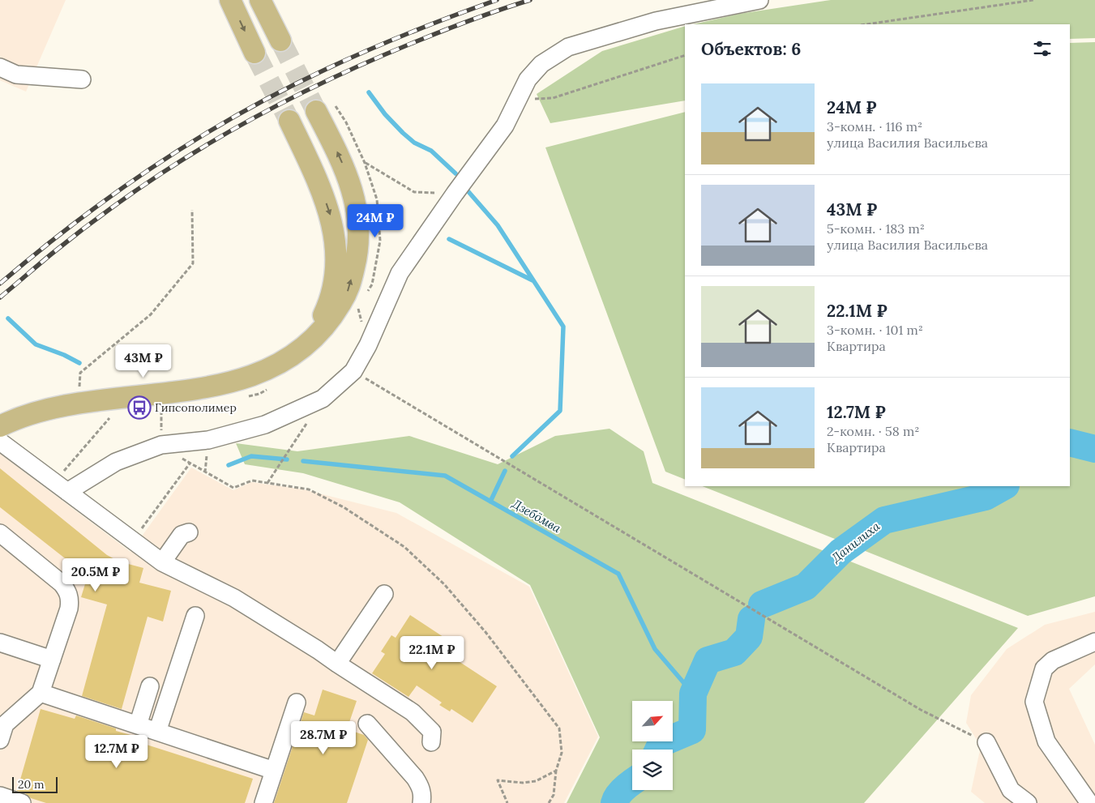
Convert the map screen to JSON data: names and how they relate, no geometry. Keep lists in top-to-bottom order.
{
  "water": ["Дзебӧмва", "Данилиха"],
  "places": {
    "bus stop": ["Гипсополимер"]
  },
  "scale_bar": "20 m",
  "north": "top right",
  "page": {
    "heading": "Объектов: 6",
    "list": [
      {
        "name": "24M ₽",
        "note": "3-комн. · 116 m² · улица Василия Васильева"
      },
      {
        "name": "43M ₽",
        "note": "5-комн. · 183 m² · улица Василия Васильева"
      },
      {
        "name": "22.1M ₽",
        "note": "3-комн. · 101 m² · Квартира"
      },
      {
        "name": "12.7M ₽",
        "note": "2-комн. · 58 m² · Квартира"
      }
    ],
    "price": [
      "24M ₽",
      "43M ₽",
      "20.5M ₽",
      "22.1M ₽",
      "28.7M ₽",
      "12.7M ₽"
    ],
    "scale": "20 m"
  }
}
